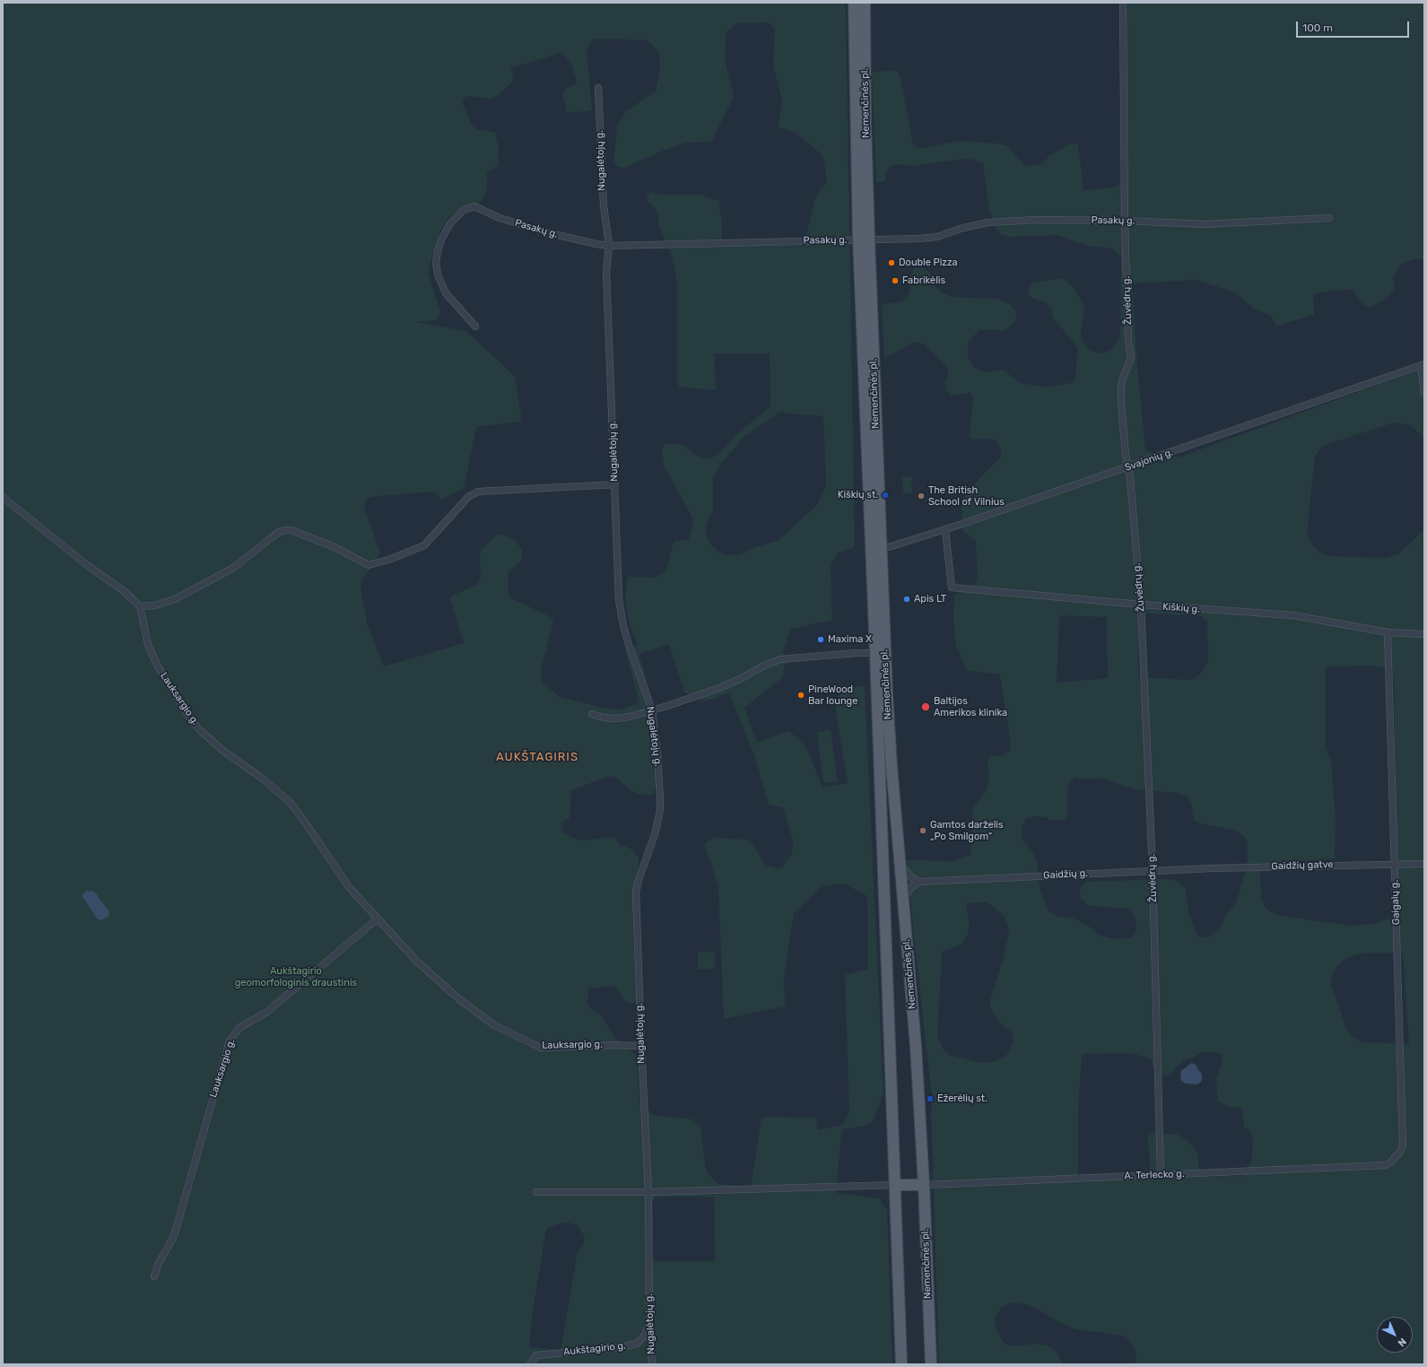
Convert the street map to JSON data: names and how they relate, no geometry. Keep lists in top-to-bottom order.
{
  "streets": {
    "main road": ["Nemenčinės pl."],
    "street": [
      "Nugalėtojų g.",
      "Pasakų g.",
      "Žuvėdrų g.",
      "Svajonių g.",
      "Kiškių g.",
      "Lauksargio g.",
      "Gaidžių gatve",
      "Gaidžių g.",
      "Gaigalų g.",
      "A. Terlecko g.",
      "Aukštagirio g."
    ]
  },
  "crossings": [
    ["Nemenčinės pl.", "Pasakų g."],
    ["Nemenčinės pl.", "Svajonių g."],
    ["Nemenčinės pl.", "A. Terlecko g."],
    ["Nugalėtojų g.", "Pasakų g."],
    ["Nugalėtojų g.", "Lauksargio g."],
    ["Nugalėtojų g.", "Aukštagirio g."],
    ["Pasakų g.", "Žuvėdrų g."],
    ["Žuvėdrų g.", "Svajonių g."],
    ["Žuvėdrų g.", "Kiškių g."],
    ["Žuvėdrų g.", "Gaidžių g."],
    ["Žuvėdrų g.", "A. Terlecko g."],
    ["Svajonių g.", "Kiškių g."],
    ["Kiškių g.", "Gaigalų g."],
    ["Gaidžių gatve", "Gaidžių g."],
    ["Gaidžių gatve", "Gaigalų g."],
    ["Gaigalų g.", "A. Terlecko g."]
  ],
  "districts": ["AUKŠTAGIRIS"],
  "parks": ["Aukštagirio geomorfologinis draustinis"],
  "places": [
    "Double Pizza",
    "Fabrikėlis",
    "Kiškių st.",
    "The British School of Vilnius",
    "Apis LT",
    "Maxima X",
    "PineWood Bar lounge",
    "Baltijos Amerikos klinika",
    "Gamtos darželis „Po Smilgom“",
    "Ežerėlių st."
  ],
  "scale_bar": "100 m",
  "north": "bottom right"
}
